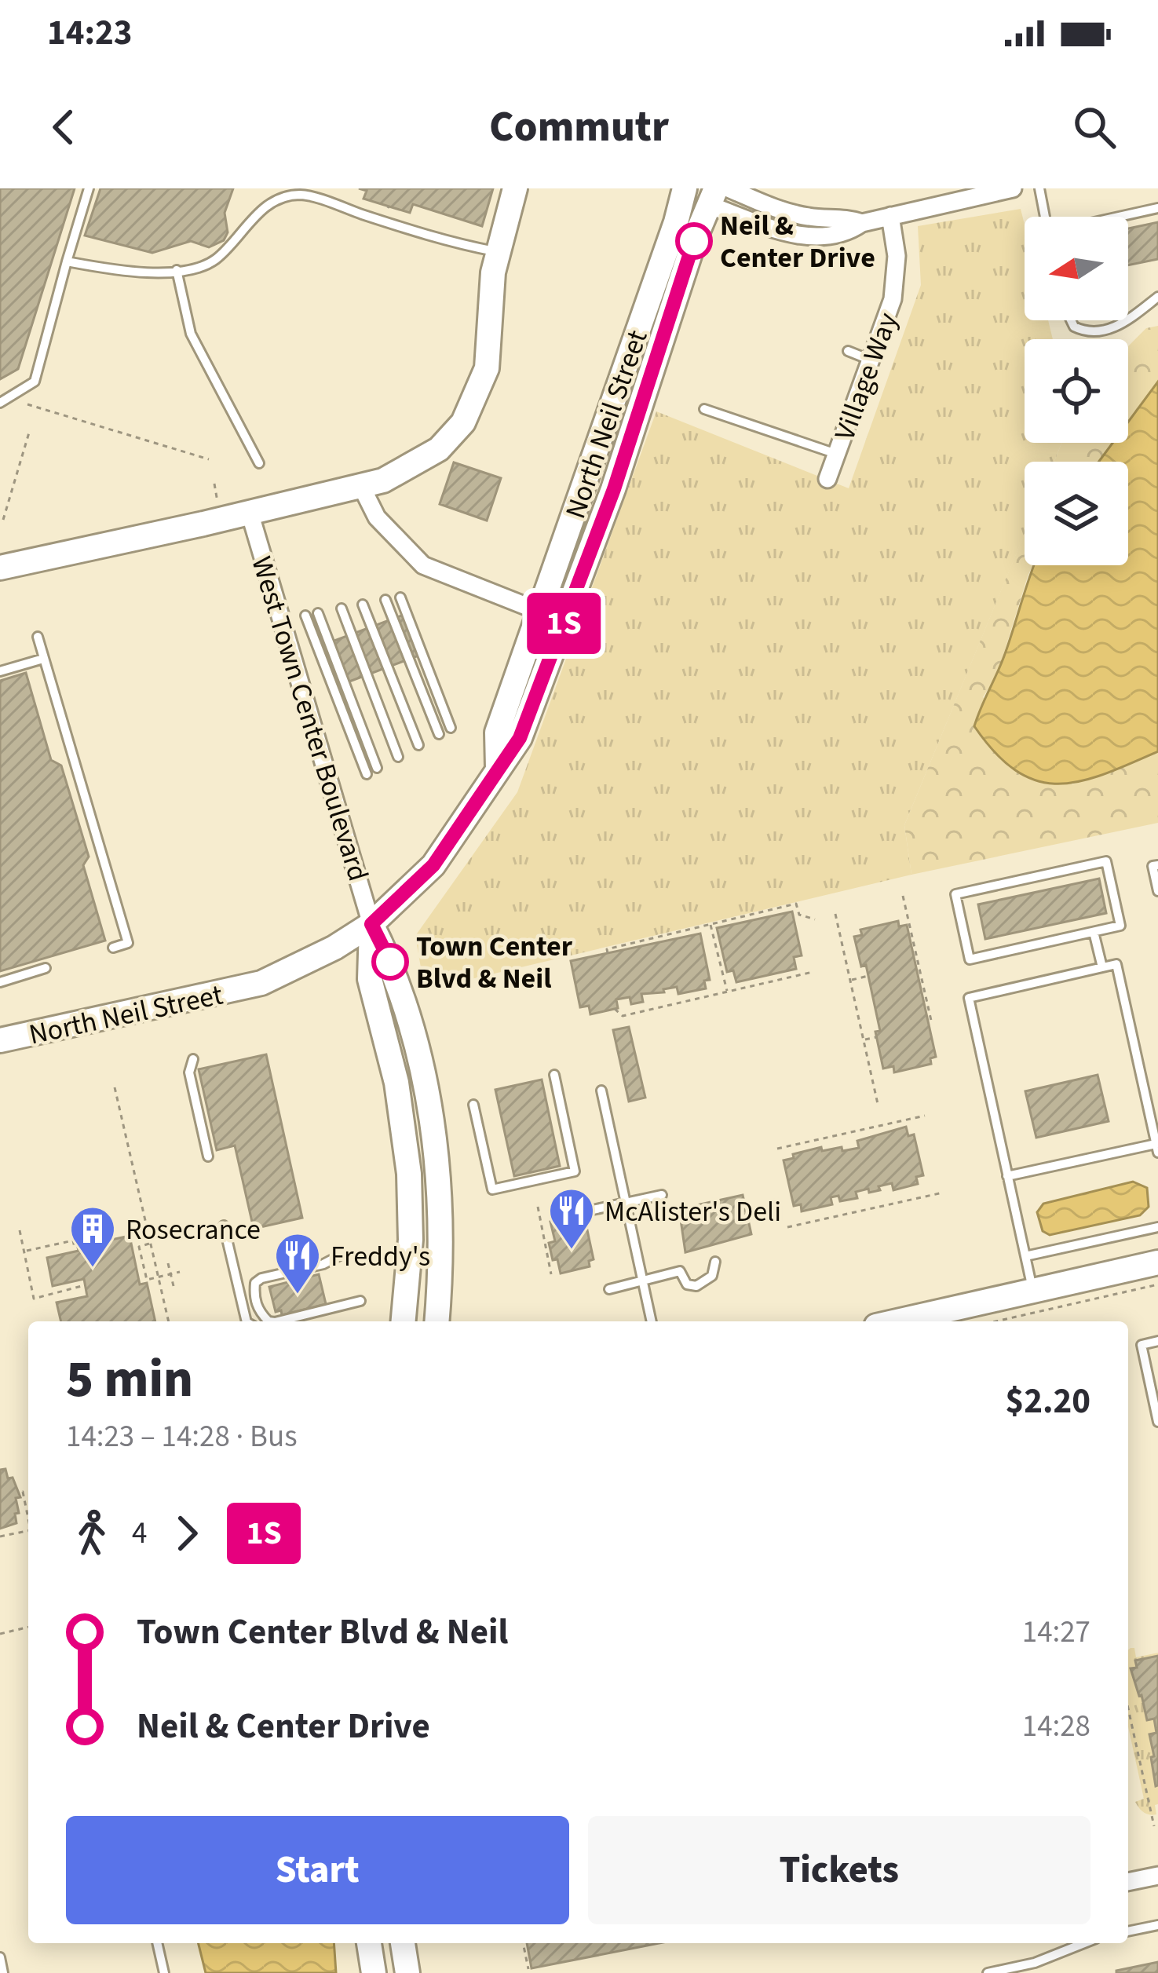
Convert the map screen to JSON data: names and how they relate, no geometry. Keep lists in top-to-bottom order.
{
  "streets": {
    "main road": ["North Neil Street", "West Town Center Boulevard"],
    "street": ["Village Way"]
  },
  "crossings": [
    ["North Neil Street", "West Town Center Boulevard"]
  ],
  "places": {
    "other": ["Neil & Center Drive", "Town Center Blvd & Neil"],
    "restaurant": ["McAlister's Deli", "Freddy's"],
    "building": ["Rosecrance"]
  },
  "lines": ["bus line 1S"],
  "north": "left",
  "page": {
    "status": "14:23",
    "header": "Commutr",
    "on_map": "1S",
    "heading": ["5 min", "14:23 – 14:28 · Bus", "$2.20"],
    "legs": ["4", "1S"],
    "list": [
      {
        "name": "Town Center Blvd & Neil",
        "value": "14:27"
      },
      {
        "name": "Neil & Center Drive",
        "value": "14:28"
      }
    ],
    "buttons": ["Start", "Tickets"]
  }
}
